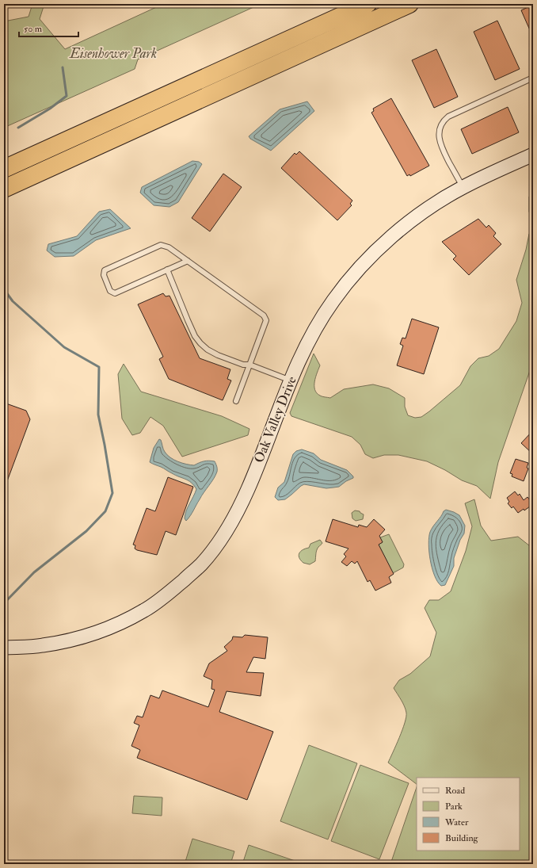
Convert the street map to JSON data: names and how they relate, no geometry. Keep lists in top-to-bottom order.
{
  "streets": {
    "street": ["Oak Valley Drive"]
  },
  "parks": ["Eisenhower Park"],
  "legend": [
    "Road",
    "Park",
    "Water",
    "Building"
  ],
  "scale_bar": "50 m"
}
